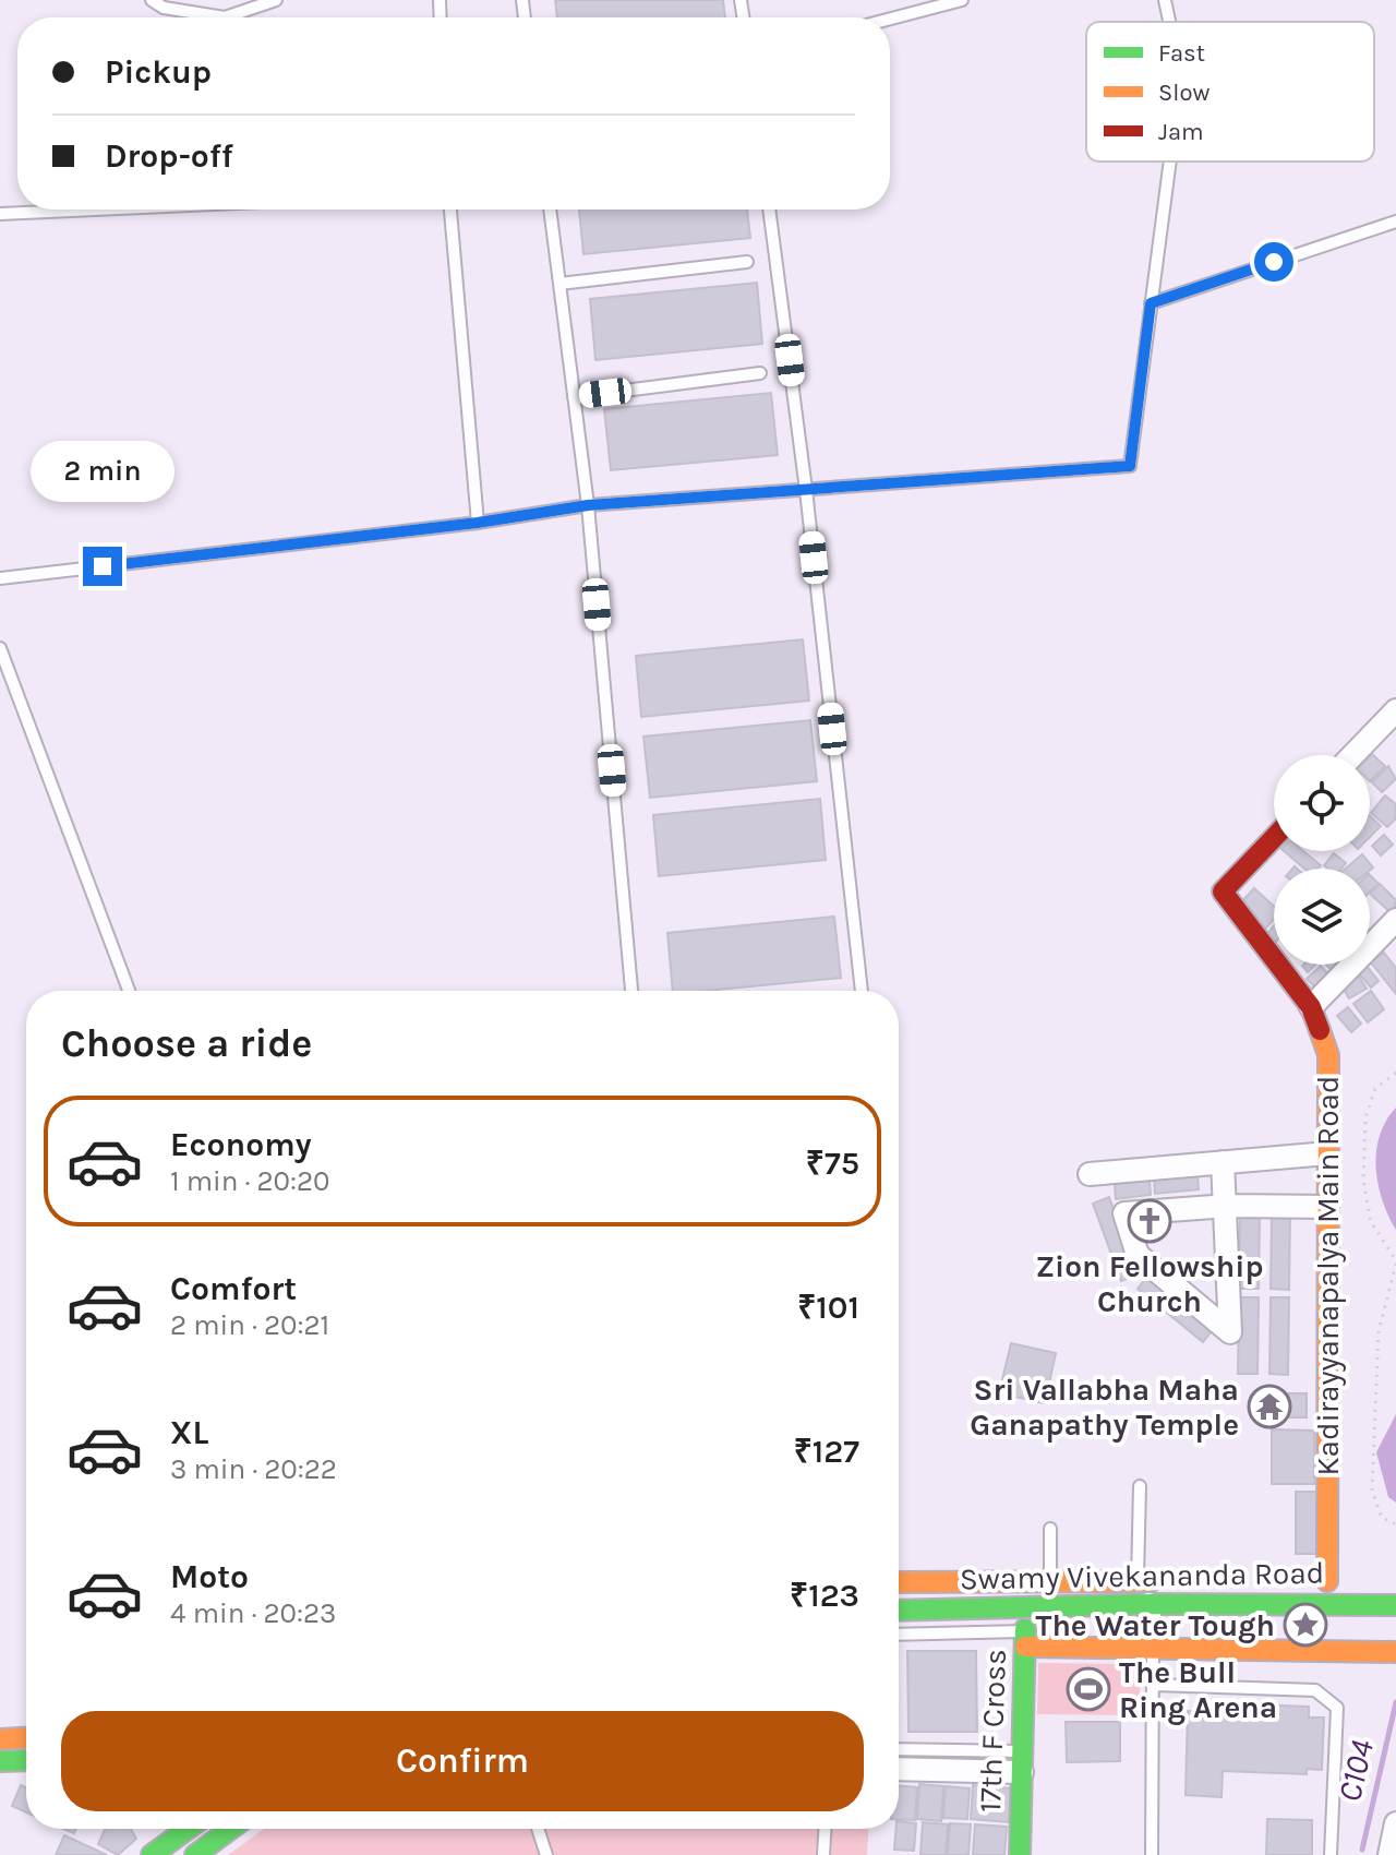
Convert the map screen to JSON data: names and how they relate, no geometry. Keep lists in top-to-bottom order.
{
  "streets": {
    "street": ["Kadirayyanapalya Main Road", "Swamy Vivekananda Road", "17th F Cross"]
  },
  "crossings": [
    ["Swamy Vivekananda Road", "17th F Cross"]
  ],
  "water": ["C104"],
  "places": {
    "church": ["Zion Fellowship Church"],
    "temple": ["Sri Vallabha Maha Ganapathy Temple"],
    "place": ["The Water Tough"],
    "sports": ["The Bull Ring Arena"]
  },
  "legend": ["Fast", "Slow", "Jam"],
  "page": {
    "banner": ["Pickup", "Drop-off"],
    "bubble": "2 min",
    "heading": "Choose a ride",
    "list": [
      {
        "name": "Economy",
        "note": "1 min · 20:20",
        "value": "₹75"
      },
      {
        "name": "Comfort",
        "note": "2 min · 20:21",
        "value": "₹101"
      },
      {
        "name": "XL",
        "note": "3 min · 20:22",
        "value": "₹127"
      },
      {
        "name": "Moto",
        "note": "4 min · 20:23",
        "value": "₹123"
      }
    ],
    "buttons": "Confirm"
  }
}
